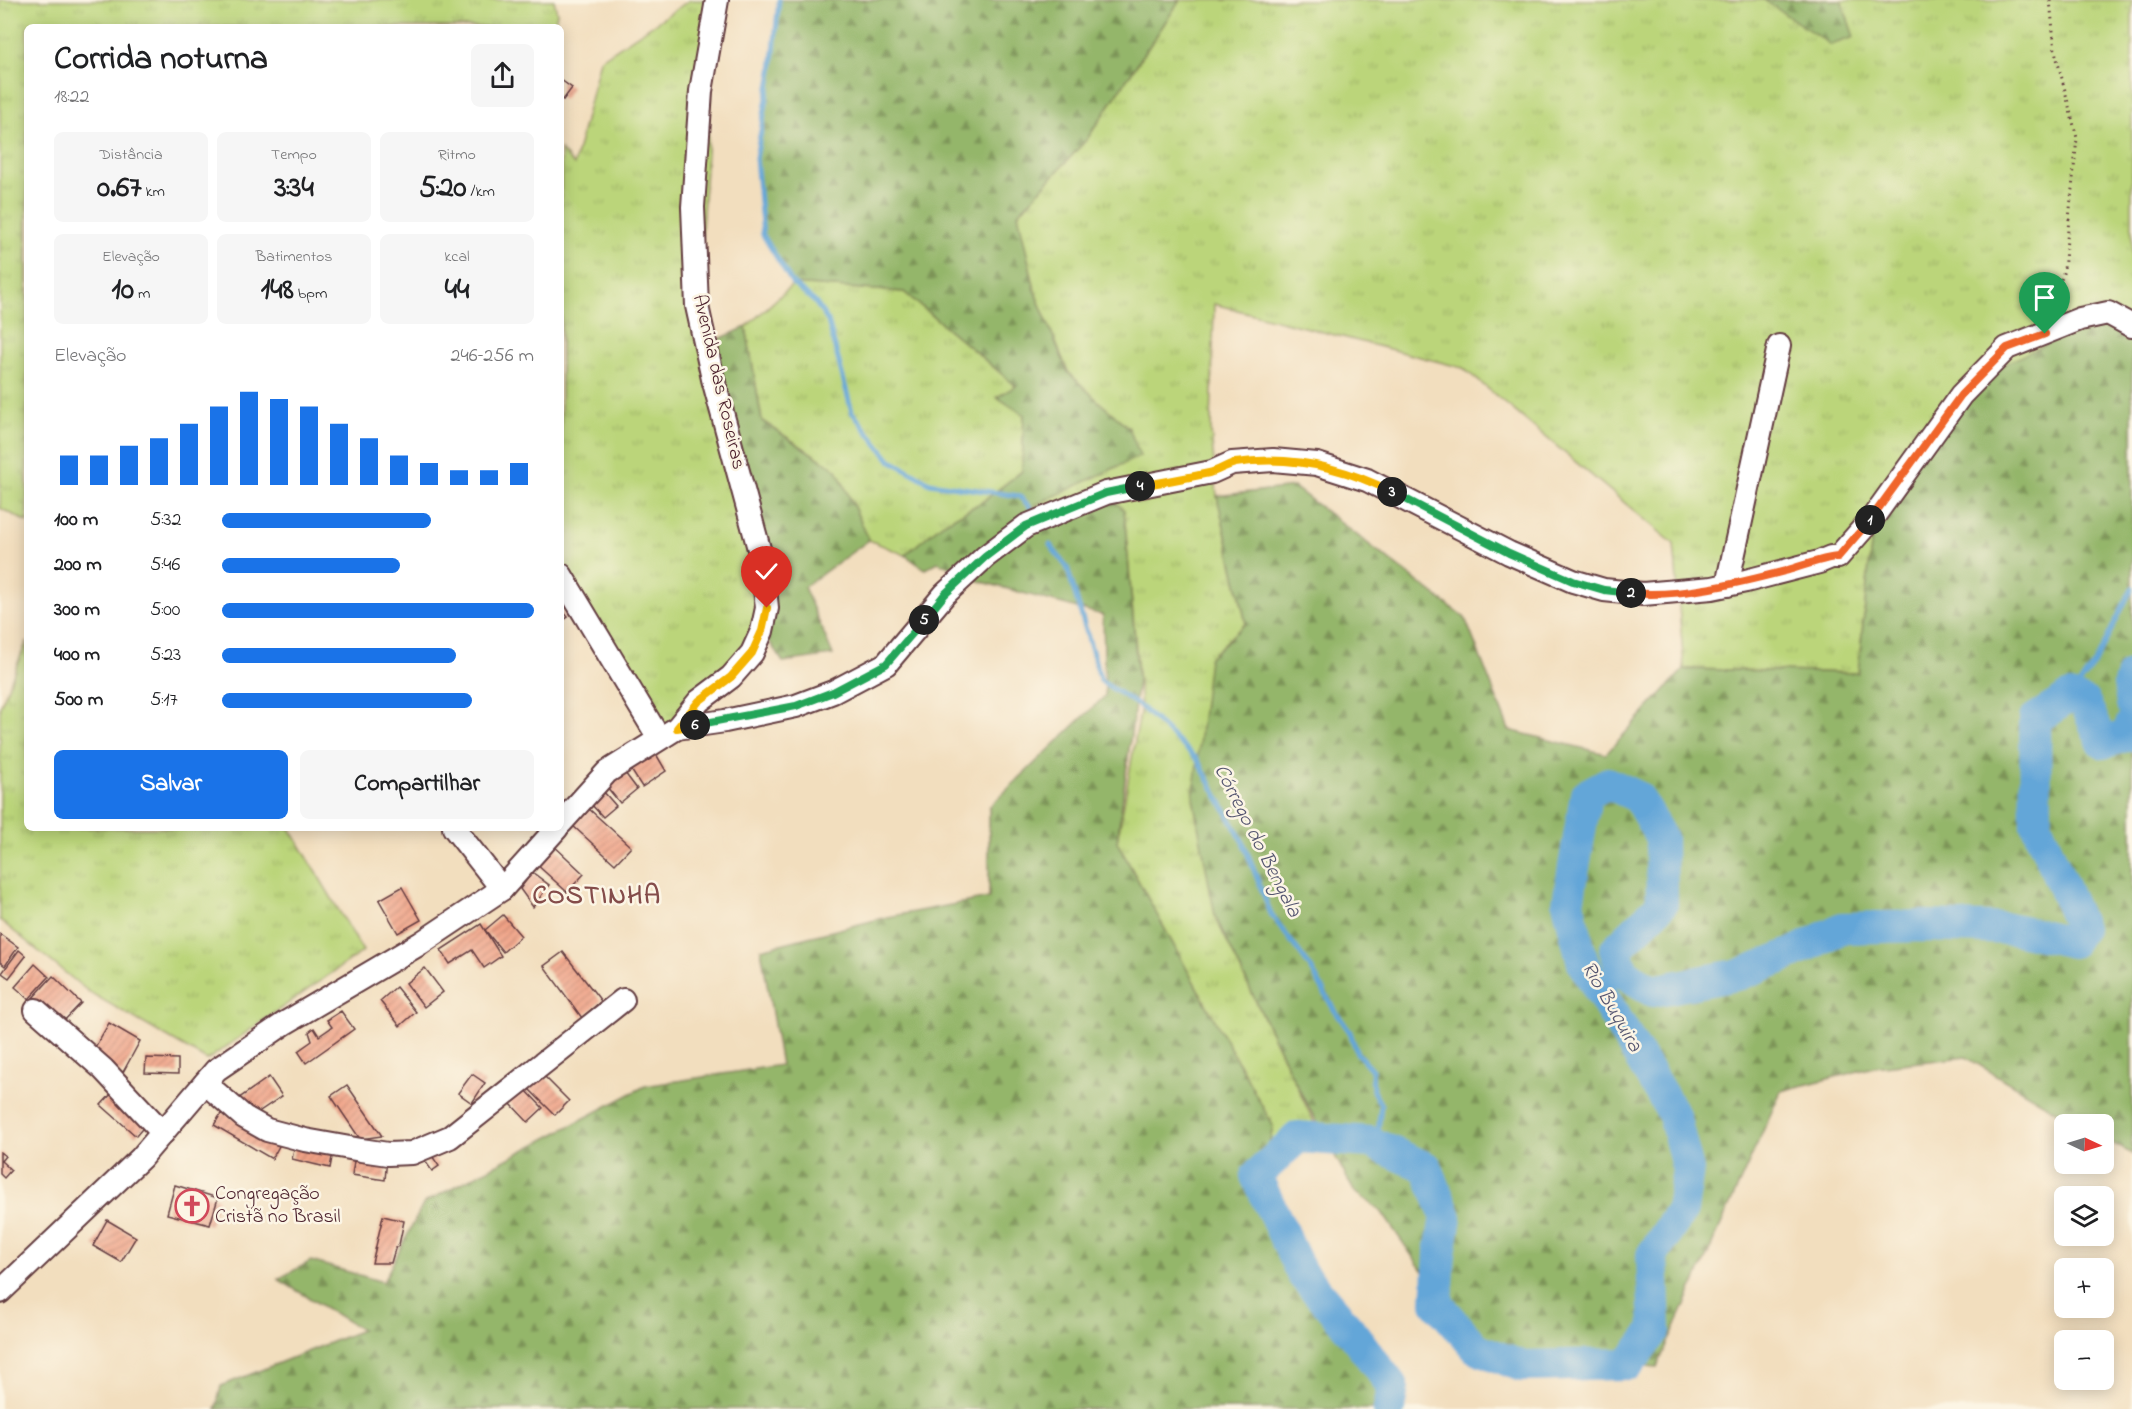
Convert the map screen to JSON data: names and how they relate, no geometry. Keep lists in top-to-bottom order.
{
  "streets": {
    "street": ["Avenida das Roseiras"]
  },
  "districts": ["COSTINHA"],
  "water": ["Córrego do Bengala", "Rio Buquira"],
  "places": {
    "church": ["Congregação Cristã no Brasil"]
  },
  "north": "right",
  "page": {
    "heading": ["Corrida noturna", "18:22"],
    "stats": [
      ["Distância", "0.67 km"],
      ["Tempo", "3:34"],
      ["Ritmo", "5:20 /km"],
      ["Elevação", "10 m"],
      ["Batimentos", "148 bpm"],
      ["kcal", "44"]
    ],
    "chart": ["Elevação", "246–256 m"],
    "pins": [
      "4",
      "3",
      "1",
      "2",
      "5",
      "6"
    ],
    "list": [
      {
        "name": "100 m",
        "note": "5:32"
      },
      {
        "name": "200 m",
        "note": "5:46"
      },
      {
        "name": "300 m",
        "note": "5:00"
      },
      {
        "name": "400 m",
        "note": "5:23"
      },
      {
        "name": "500 m",
        "note": "5:17"
      }
    ],
    "buttons": ["Salvar", "Compartilhar"],
    "map_buttons": ["+", "−"]
  }
}
